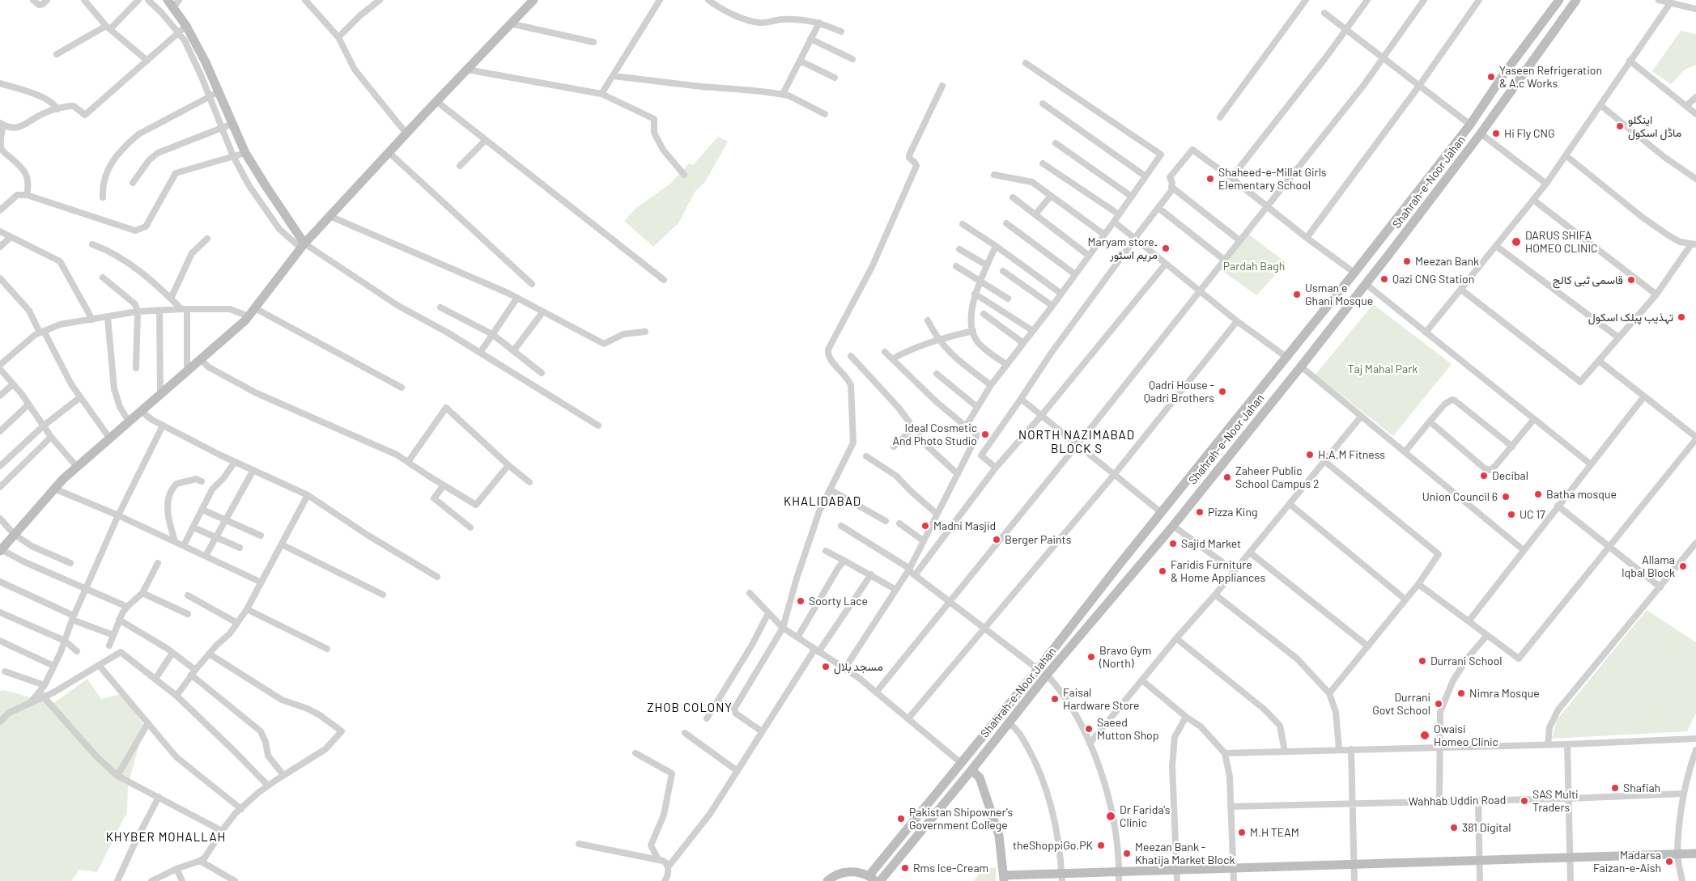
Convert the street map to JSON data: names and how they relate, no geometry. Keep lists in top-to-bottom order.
{
  "streets": {
    "main road": ["Shahrah-e-Noor Jahan"],
    "street": ["Wahhab Uddin Road"]
  },
  "districts": [
    "NORTH NAZIMABAD BLOCK S",
    "KHALIDABAD",
    "ZHOB COLONY",
    "KHYBER MOHALLAH"
  ],
  "parks": ["Pardah Bagh", "Taj Mahal Park"],
  "places": [
    "Yaseen Refrigeration & A.c Works",
    "اینگلو ماڈل اسکول",
    "Hi Fly CNG",
    "Shaheed-e-Millat Girls Elementary School",
    "DARUS SHIFA HOMEO CLINIC",
    "Maryam store۔ مریم اسٹور",
    "Meezan Bank",
    "Qazi CNG Station",
    "قاسمی ٹبی کالج",
    "Usman e Ghani Mosque",
    "تہذیب پبلک اسکول",
    "Qadri House - Qadri Brothers",
    "Ideal Cosmetic And Photo Studio",
    "H.A.M Fitness",
    "Decibal",
    "Zaheer Public School Campus 2",
    "Batha mosque",
    "Union Council 6",
    "Pizza King",
    "UC 17",
    "Madni Masjid",
    "Berger Paints",
    "Sajid Market",
    "Allama Iqbal Block",
    "Faridis Furniture & Home Appliances",
    "Soorty Lace",
    "Bravo Gym (North)",
    "Durrani School",
    "مسجد بلال",
    "Nimra Mosque",
    "Faisal Hardware Store",
    "Durrani Govt School",
    "Saeed Mutton Shop",
    "Owaisi Homeo Clinic",
    "Shafiah",
    "SAS Multi Traders",
    "Dr Farida's Clinic",
    "Pakistan Shipowner's Government College",
    "381 Digital",
    "M.H TEAM",
    "theShoppiGo.PK",
    "Meezan Bank - Khatija Market Block",
    "Madarsa Faizan-e-Aish",
    "Rms Ice-Cream"
  ]
}
